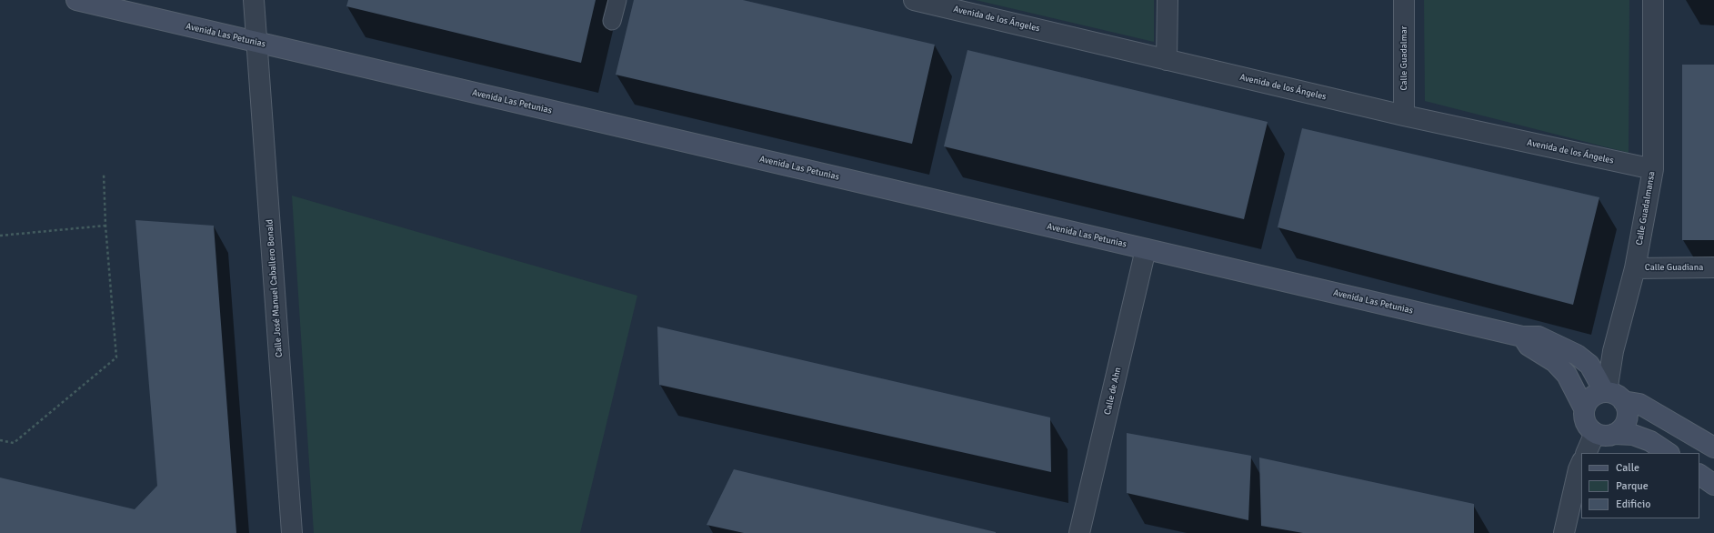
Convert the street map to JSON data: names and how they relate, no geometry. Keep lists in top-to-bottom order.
{
  "streets": {
    "street": [
      "Avenida de los Ángeles",
      "Avenida Las Petunias",
      "Calle Guadalmar",
      "Calle Guadalmansa",
      "Calle Guadiana",
      "Calle José Manuel Caballero Bonald",
      "Calle de Ahn"
    ]
  },
  "crossings": [
    ["Avenida de los Ángeles", "Calle Guadalmar"],
    ["Avenida de los Ángeles", "Calle Guadalmansa"],
    ["Avenida Las Petunias", "Calle Guadalmansa"],
    ["Avenida Las Petunias", "Calle José Manuel Caballero Bonald"],
    ["Avenida Las Petunias", "Calle de Ahn"],
    ["Calle Guadalmansa", "Calle Guadiana"]
  ],
  "legend": ["Calle", "Parque", "Edificio"]
}
